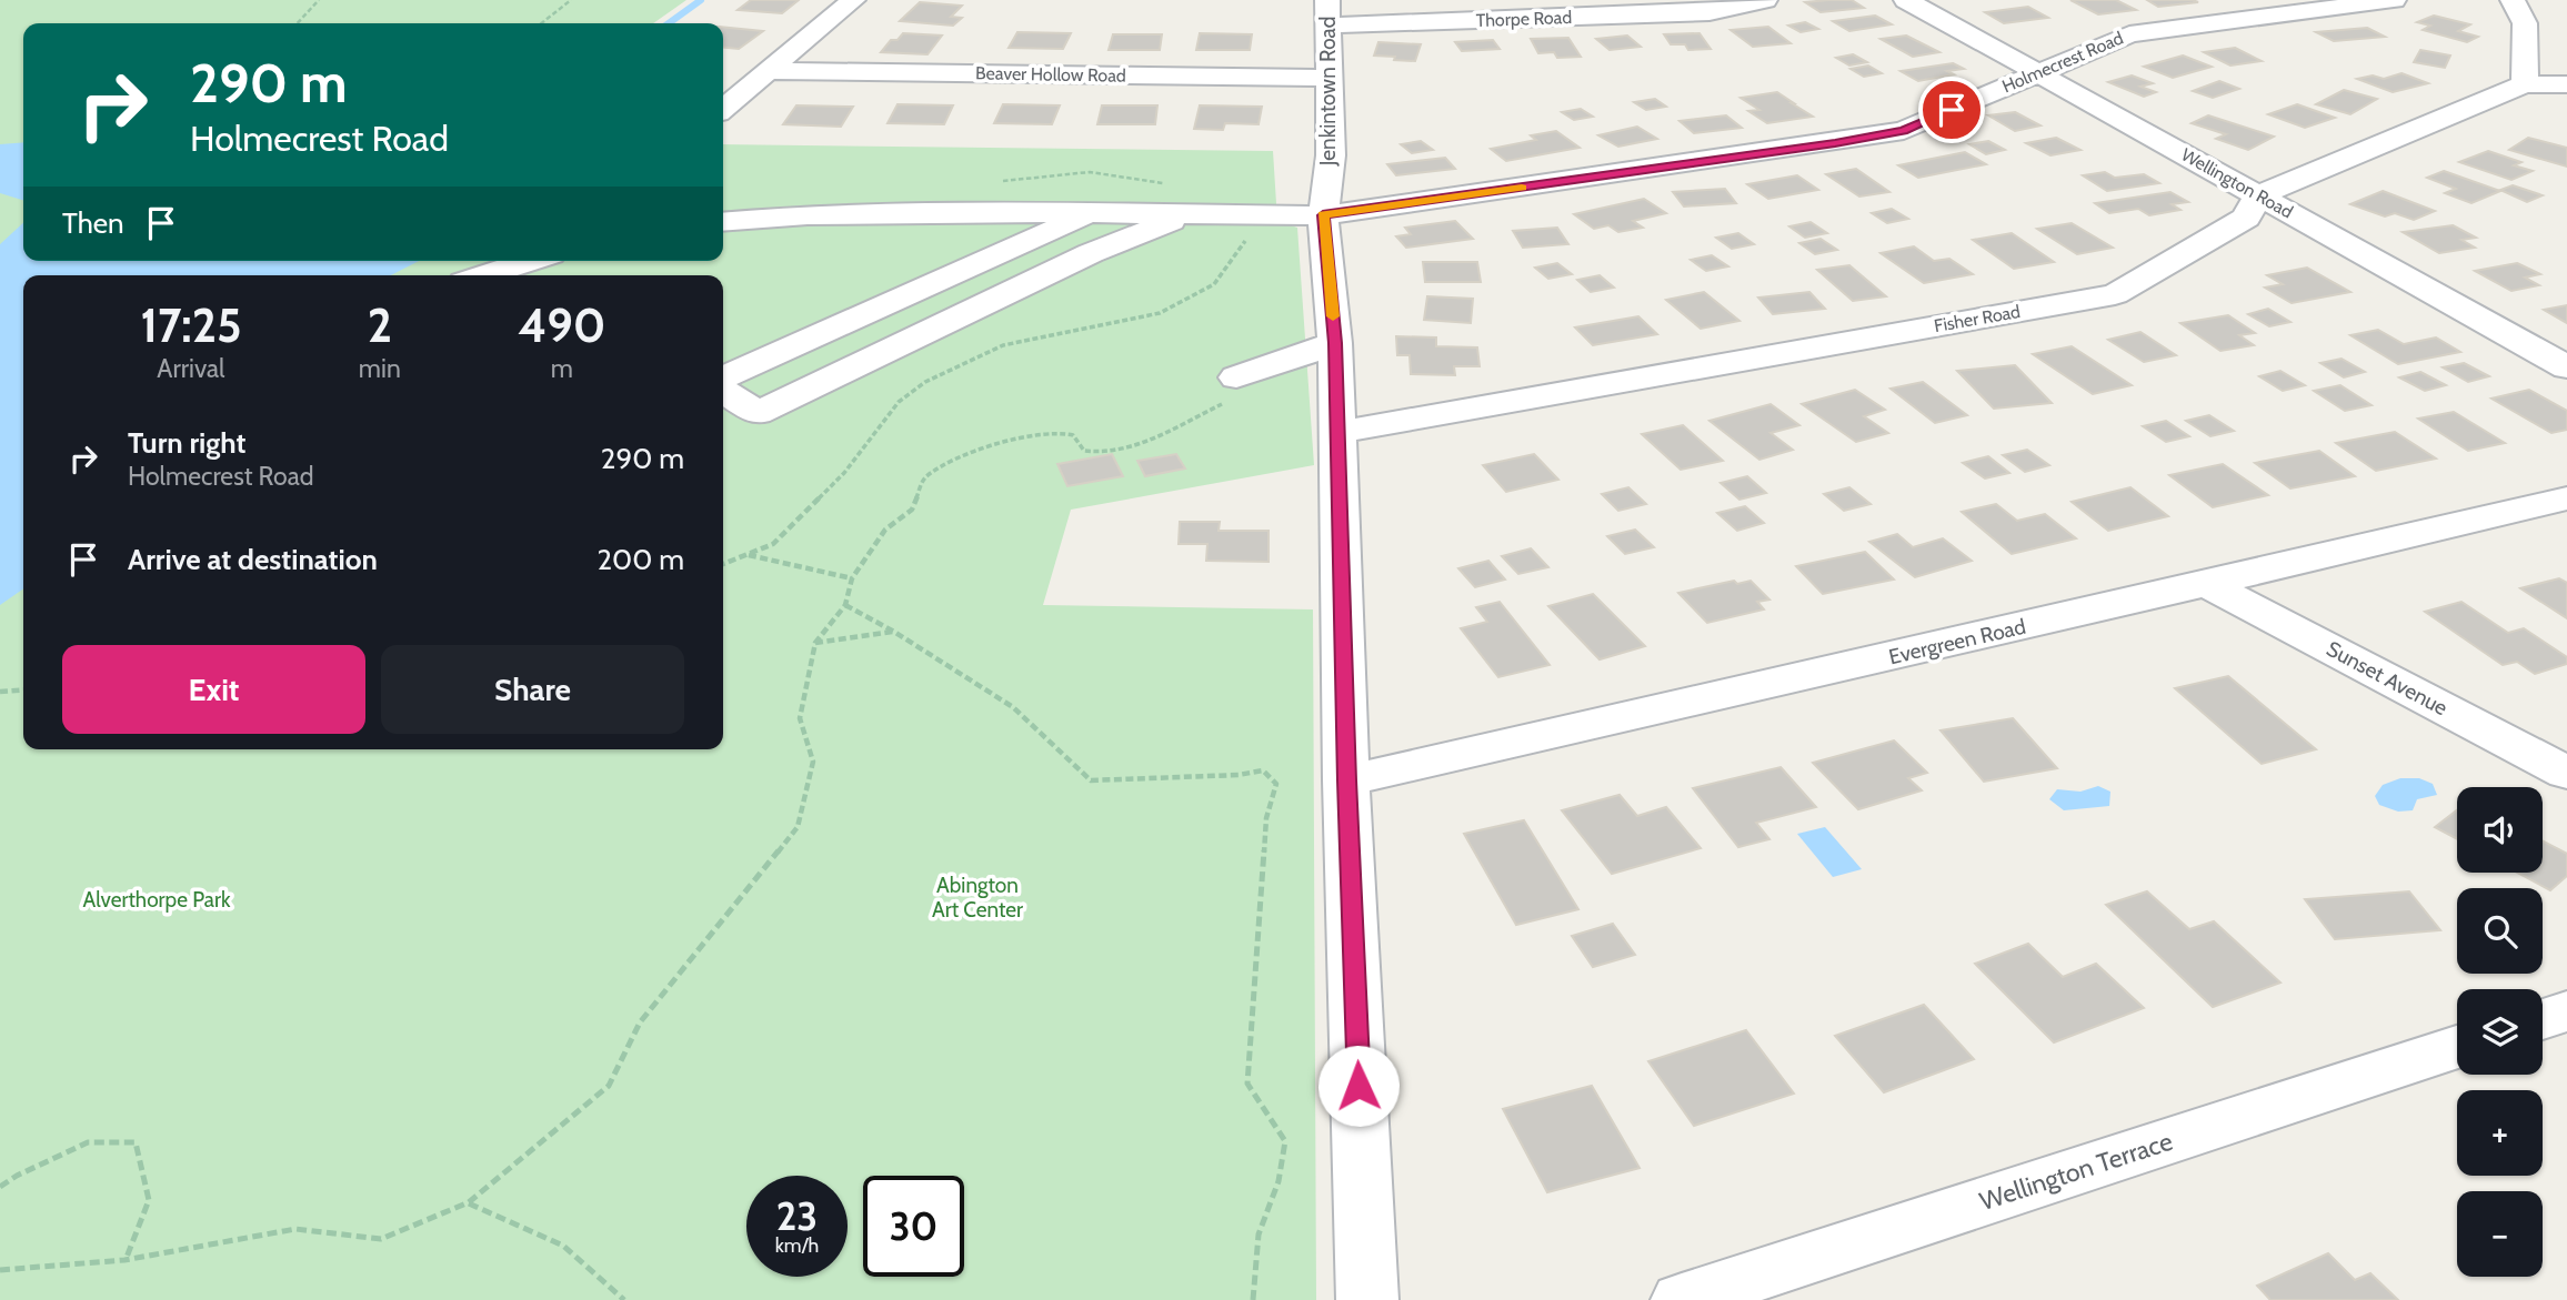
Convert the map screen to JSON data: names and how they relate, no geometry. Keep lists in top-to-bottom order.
{
  "streets": {
    "street": [
      "Thorpe Road",
      "Holmecrest Road",
      "Beaver Hollow Road",
      "Jenkintown Road",
      "Wellington Road",
      "Fisher Road",
      "Evergreen Road",
      "Sunset Avenue",
      "Wellington Terrace"
    ]
  },
  "crossings": [
    ["Thorpe Road", "Jenkintown Road"],
    ["Holmecrest Road", "Jenkintown Road"],
    ["Holmecrest Road", "Wellington Road"],
    ["Beaver Hollow Road", "Jenkintown Road"],
    ["Jenkintown Road", "Fisher Road"],
    ["Jenkintown Road", "Evergreen Road"],
    ["Wellington Road", "Fisher Road"],
    ["Evergreen Road", "Sunset Avenue"]
  ],
  "parks": ["Abington Art Center", "Alverthorpe Park"],
  "page": {
    "turn": ["290 m", "Holmecrest Road"],
    "then": "Then",
    "eta": [
      "17:25",
      "Arrival",
      "2",
      "min",
      "490",
      "m"
    ],
    "list": [
      {
        "name": "Turn right",
        "note": "Holmecrest Road",
        "value": "290 m"
      },
      {
        "name": "Arrive at destination",
        "value": "200 m"
      }
    ],
    "buttons": ["Exit", "Share"],
    "map_buttons": ["+", "−"],
    "speed": "23 km/h",
    "limit": "30"
  }
}
